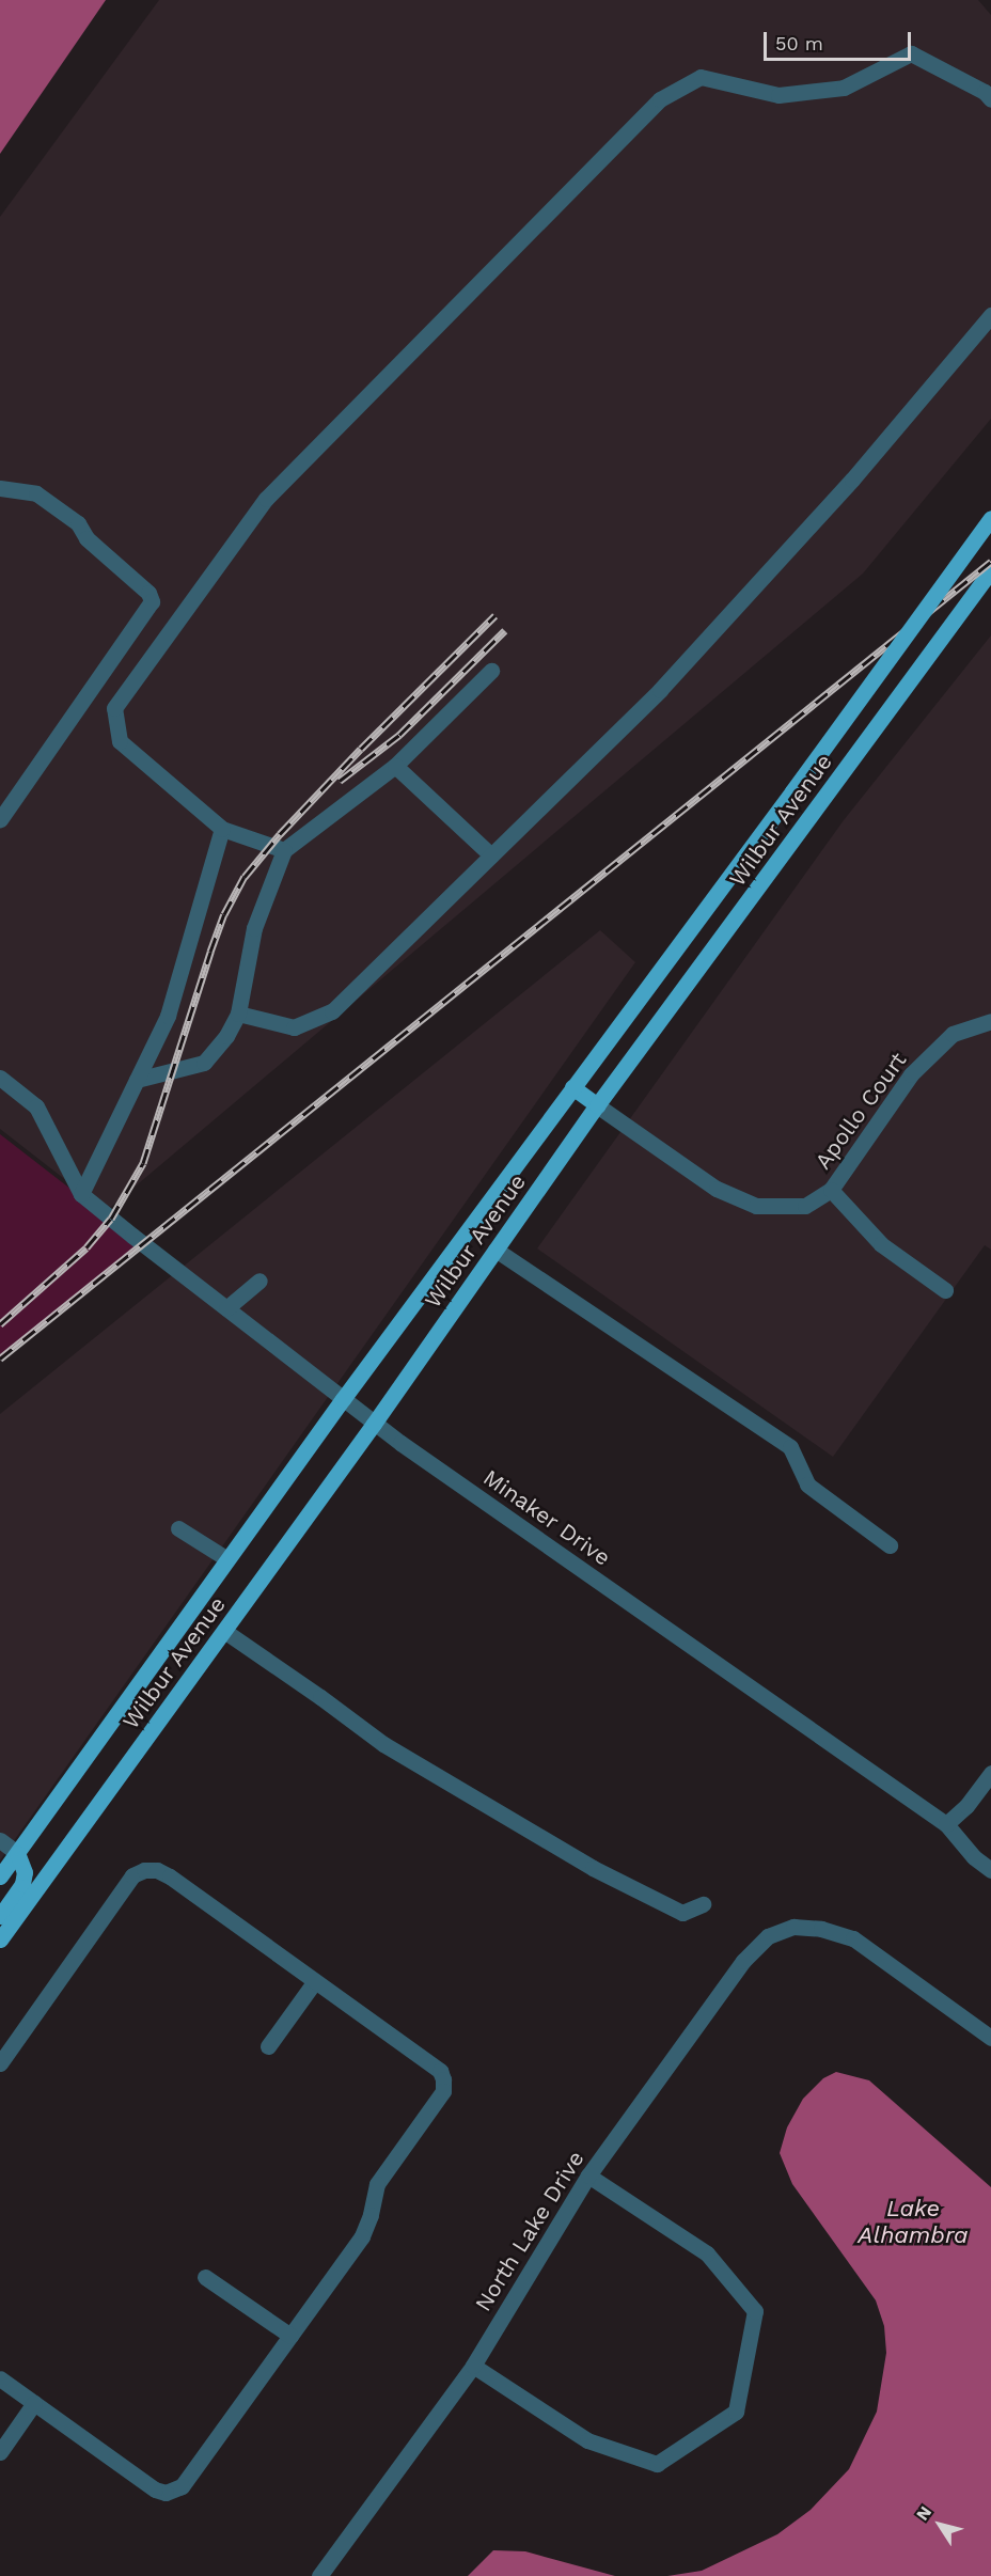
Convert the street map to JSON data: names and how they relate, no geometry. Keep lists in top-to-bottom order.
{
  "streets": {
    "main road": ["Wilbur Avenue"],
    "street": ["Apollo Court", "Minaker Drive", "North Lake Drive"]
  },
  "crossings": [
    ["Wilbur Avenue", "Apollo Court"],
    ["Wilbur Avenue", "Minaker Drive"]
  ],
  "water": ["Lake Alhambra"],
  "scale_bar": "50 m",
  "north": "top left"
}
